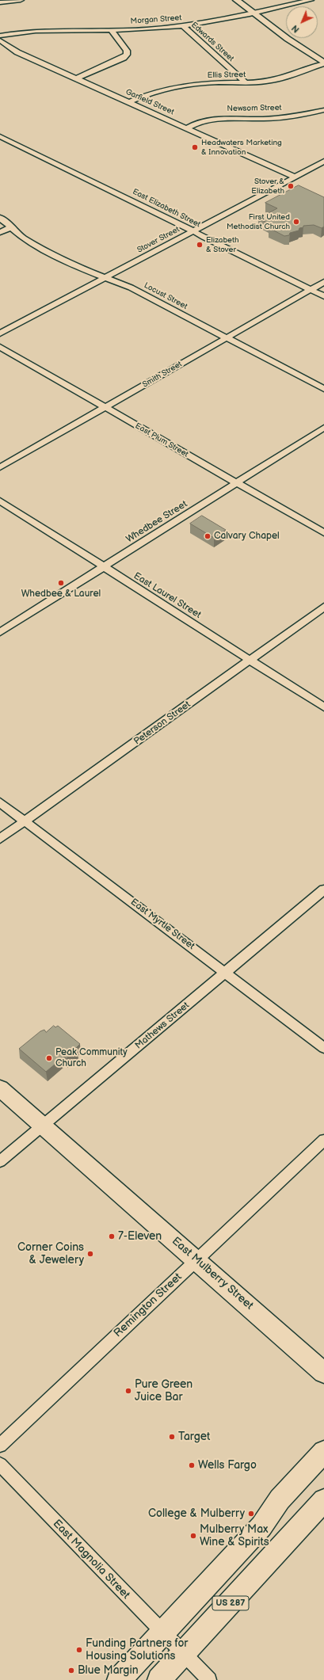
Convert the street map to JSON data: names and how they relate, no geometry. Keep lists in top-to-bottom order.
{
  "streets": {
    "highway": ["East Mulberry Street", "US 287"],
    "street": [
      "Morgan Street",
      "Edwards Street",
      "Ellis Street",
      "Garfield Street",
      "Newsom Street",
      "East Elizabeth Street",
      "Stover Street",
      "Locust Street",
      "Smith Street",
      "East Plum Street",
      "Whedbee Street",
      "East Laurel Street",
      "Peterson Street",
      "East Myrtle Street",
      "Mathews Street",
      "Remington Street",
      "East Magnolia Street"
    ]
  },
  "crossings": [
    ["Morgan Street", "Edwards Street"],
    ["Edwards Street", "Ellis Street"],
    ["Ellis Street", "Garfield Street"],
    ["Garfield Street", "Newsom Street"],
    ["Garfield Street", "Stover Street"],
    ["East Elizabeth Street", "Stover Street"],
    ["East Elizabeth Street", "Smith Street"],
    ["Stover Street", "Locust Street"],
    ["Locust Street", "Smith Street"],
    ["Smith Street", "East Plum Street"],
    ["East Plum Street", "Whedbee Street"],
    ["Whedbee Street", "East Laurel Street"],
    ["East Laurel Street", "Peterson Street"],
    ["Peterson Street", "East Myrtle Street"],
    ["East Myrtle Street", "Mathews Street"],
    ["Mathews Street", "East Mulberry Street"],
    ["East Mulberry Street", "Remington Street"],
    ["East Magnolia Street", "US 287"]
  ],
  "places": [
    "Headwaters Marketing & Innovation",
    "Stover & Elizabeth",
    "First United Methodist Church",
    "Elizabeth & Stover",
    "Calvary Chapel",
    "Whedbee & Laurel",
    "Peak Community Church",
    "7-Eleven",
    "Corner Coins & Jewelery",
    "Pure Green Juice Bar",
    "Target",
    "Wells Fargo",
    "College & Mulberry",
    "Mulberry Max Wine & Spirits",
    "Funding Partners for Housing Solutions",
    "Blue Margin"
  ],
  "north": "bottom left"
}
